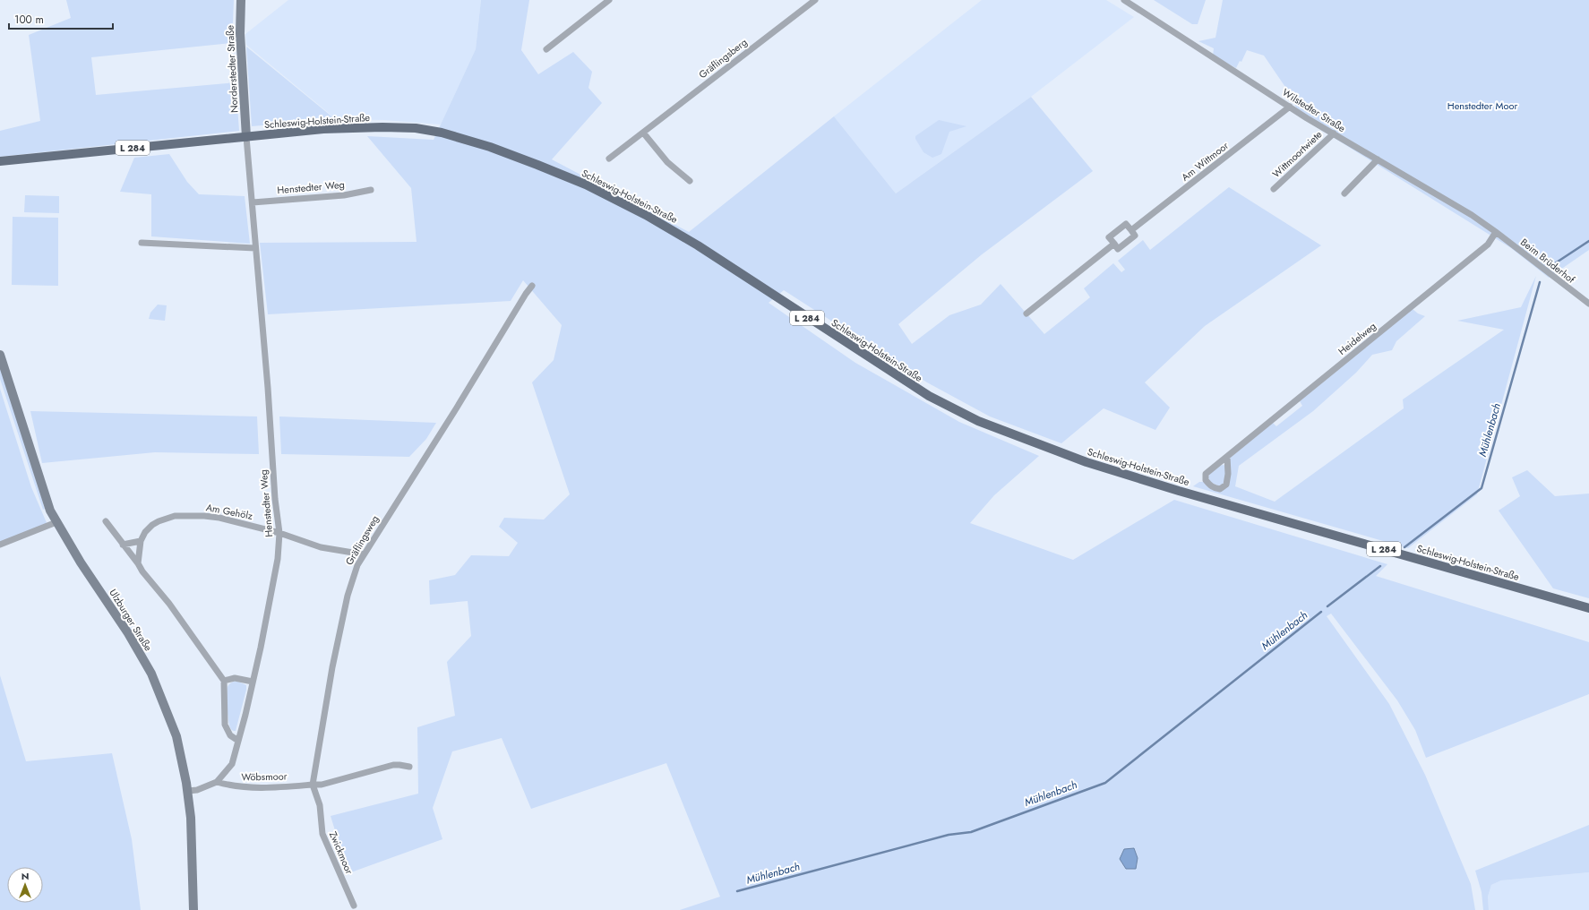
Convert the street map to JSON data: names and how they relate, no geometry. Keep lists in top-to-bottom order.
{
  "streets": {
    "main road": [
      "Norderstedter Straße",
      "Schleswig-Holstein-Straße",
      "L 284",
      "Ulzburger Straße"
    ],
    "street": [
      "Gräflingsberg",
      "Wilstedter Straße",
      "Wittmoortwiete",
      "Am Wittmoor",
      "Henstedter Weg",
      "Beim Brüderhof",
      "Heidelweg",
      "Am Gehölz",
      "Gräflingsweg",
      "Wöbsmoor",
      "Zwickmoor"
    ]
  },
  "crossings": [
    ["Norderstedter Straße", "Schleswig-Holstein-Straße"],
    ["Norderstedter Straße", "Henstedter Weg"],
    ["Wilstedter Straße", "Wittmoortwiete"],
    ["Wilstedter Straße", "Am Wittmoor"],
    ["Wilstedter Straße", "Beim Brüderhof"],
    ["Wilstedter Straße", "Heidelweg"],
    ["Schleswig-Holstein-Straße", "Henstedter Weg"],
    ["Henstedter Weg", "Am Gehölz"],
    ["Henstedter Weg", "Ulzburger Straße"],
    ["Henstedter Weg", "Wöbsmoor"],
    ["Beim Brüderhof", "Heidelweg"],
    ["Am Gehölz", "Gräflingsweg"],
    ["Gräflingsweg", "Wöbsmoor"],
    ["Gräflingsweg", "Zwickmoor"],
    ["Wöbsmoor", "Zwickmoor"]
  ],
  "water": ["Mühlenbach"],
  "parks": ["Henstedter Moor"],
  "scale_bar": "100 m",
  "north": "top"
}
